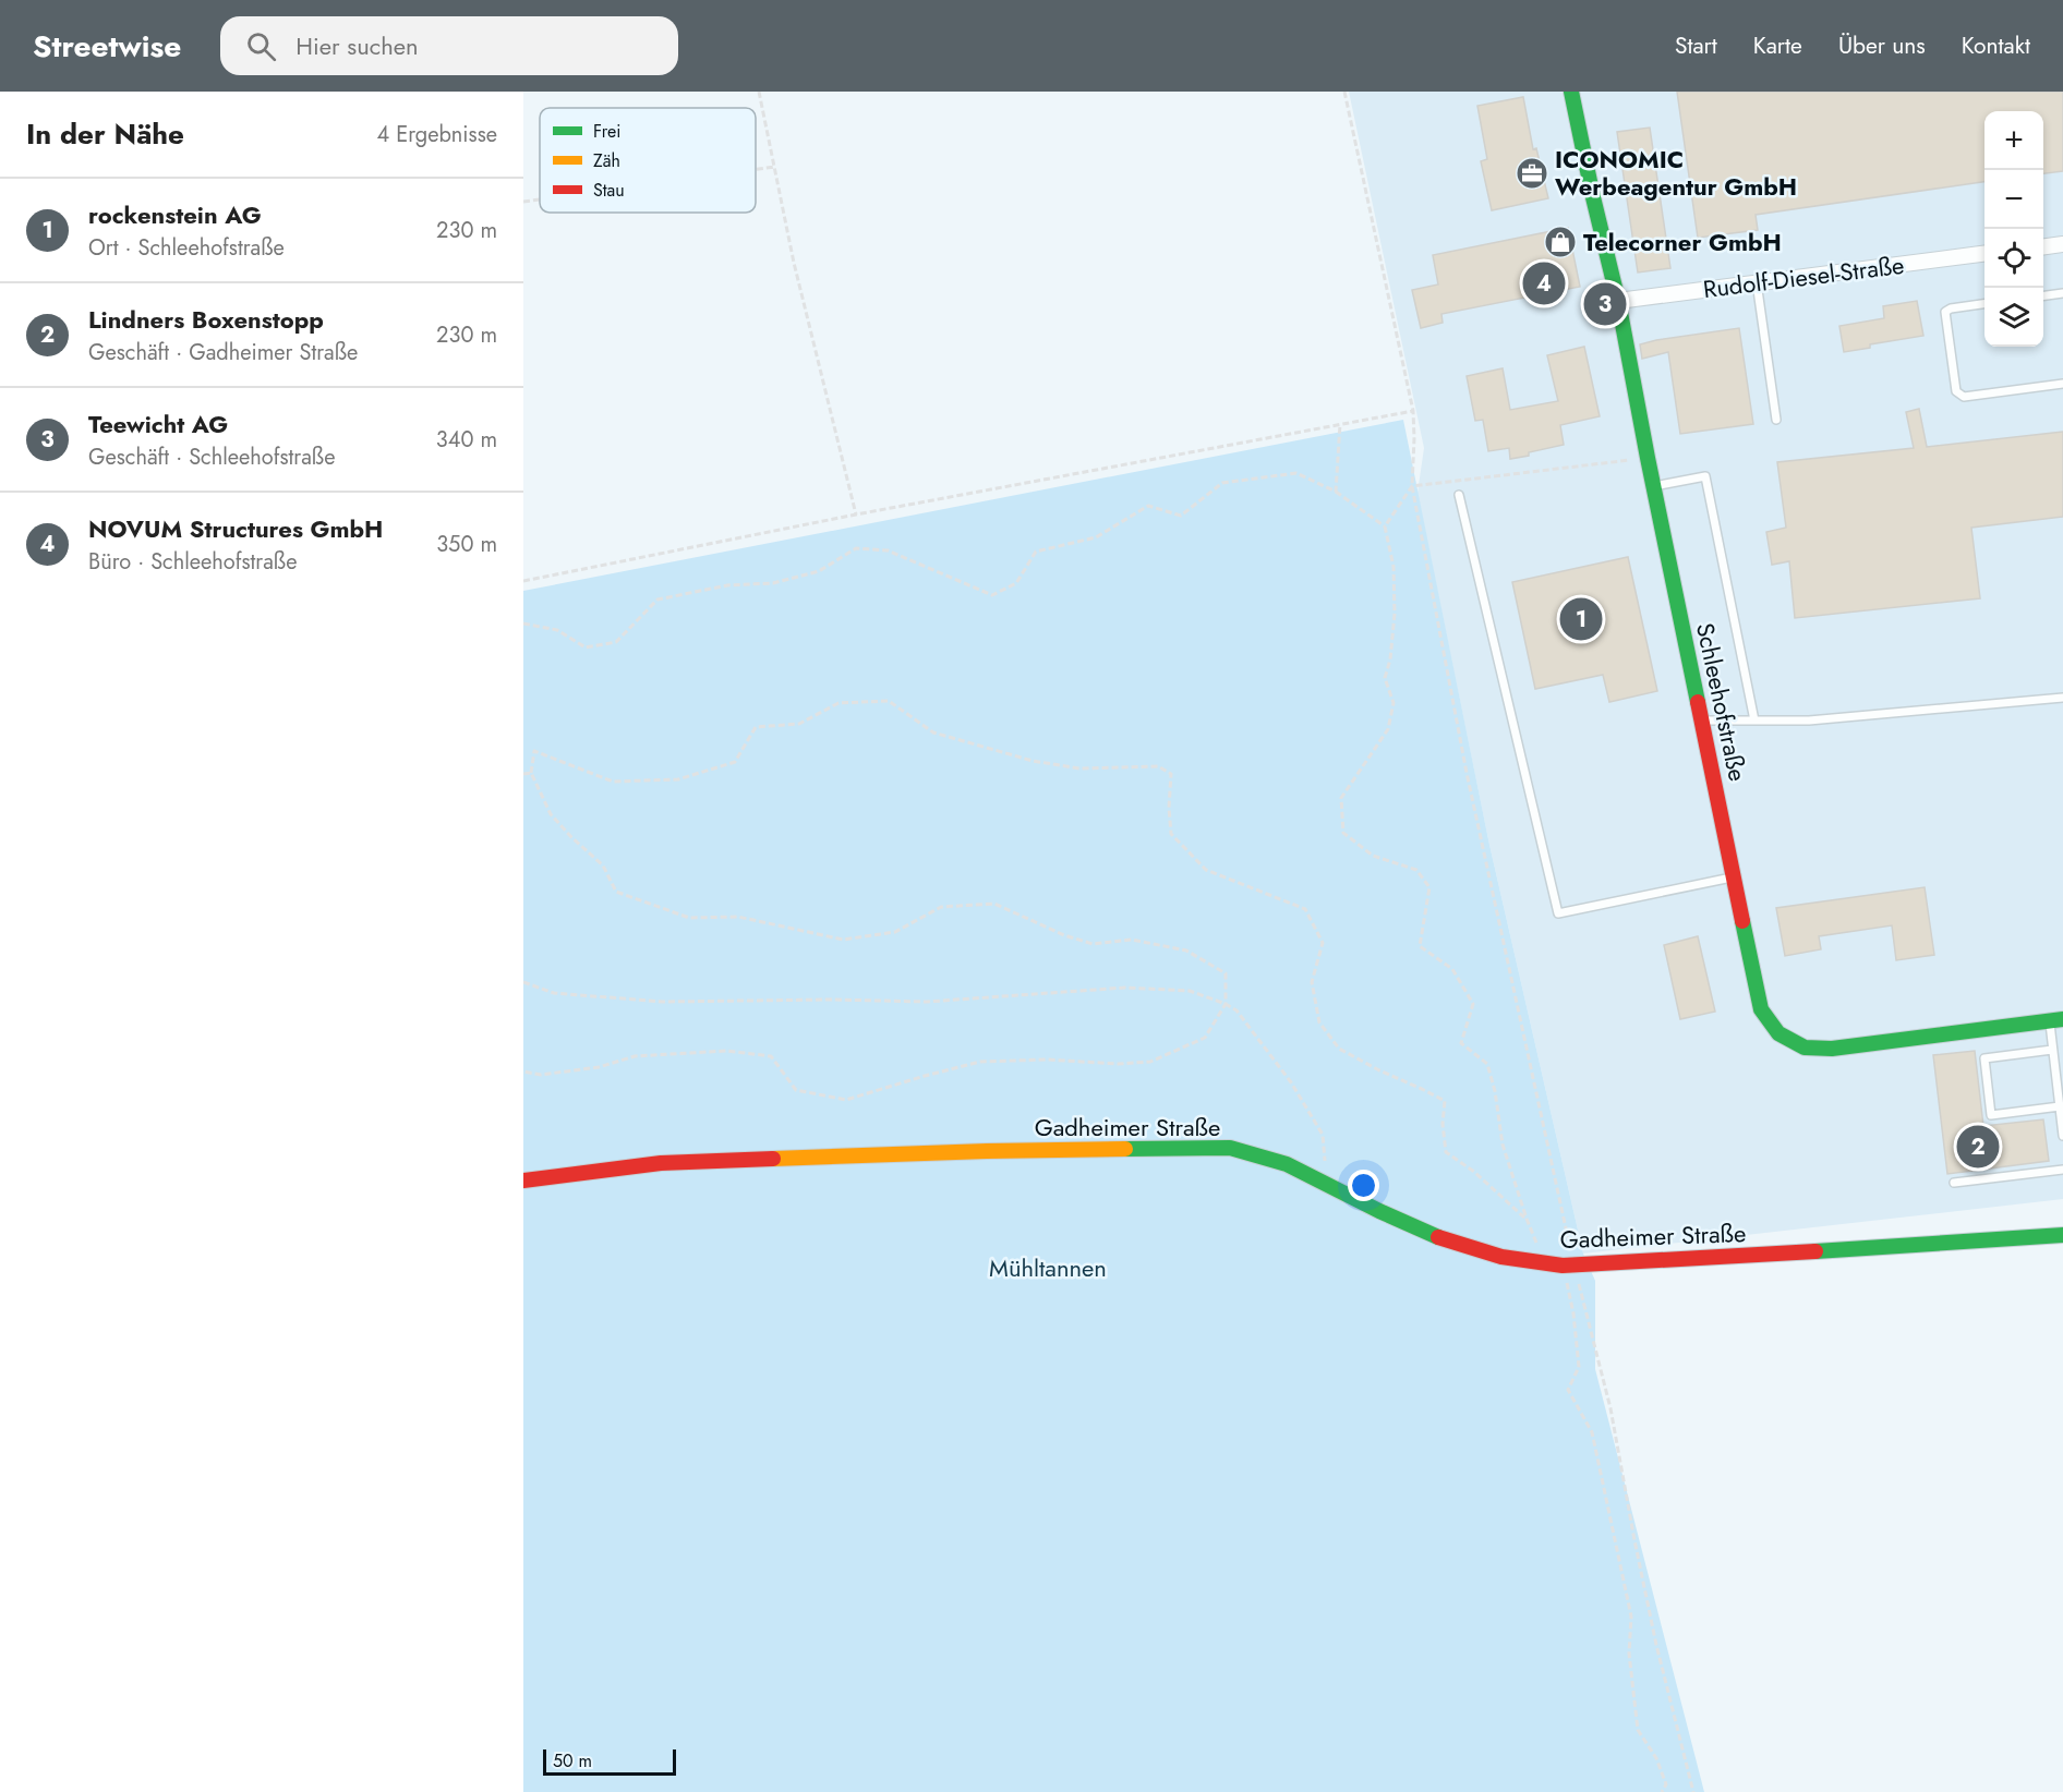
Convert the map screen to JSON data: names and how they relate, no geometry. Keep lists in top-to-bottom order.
{
  "streets": {
    "street": ["Rudolf-Diesel-Straße", "Schleehofstraße", "Gadheimer Straße"]
  },
  "crossings": [
    ["Rudolf-Diesel-Straße", "Schleehofstraße"]
  ],
  "parks": ["Mühltannen"],
  "places": {
    "office": ["ICONOMIC Werbeagentur GmbH"],
    "shop": ["Telecorner GmbH"]
  },
  "legend": ["Frei", "Zäh", "Stau"],
  "scale_bar": "50 m",
  "page": {
    "header": "Streetwise",
    "search": "Hier suchen",
    "nav": [
      "Start",
      "Karte",
      "Über uns",
      "Kontakt"
    ],
    "heading": ["In der Nähe", "4 Ergebnisse"],
    "map_buttons": ["+", "−"],
    "list": [
      {
        "mark": "1",
        "name": "rockenstein AG",
        "note": "Ort · Schleehofstraße",
        "value": "230 m"
      },
      {
        "mark": "2",
        "name": "Lindners Boxenstopp",
        "note": "Geschäft · Gadheimer Straße",
        "value": "230 m"
      },
      {
        "mark": "3",
        "name": "Teewicht AG",
        "note": "Geschäft · Schleehofstraße",
        "value": "340 m"
      },
      {
        "mark": "4",
        "name": "NOVUM Structures GmbH",
        "note": "Büro · Schleehofstraße",
        "value": "350 m"
      }
    ],
    "pins": [
      "4",
      "3",
      "1",
      "2"
    ],
    "scale": "50 m"
  }
}
